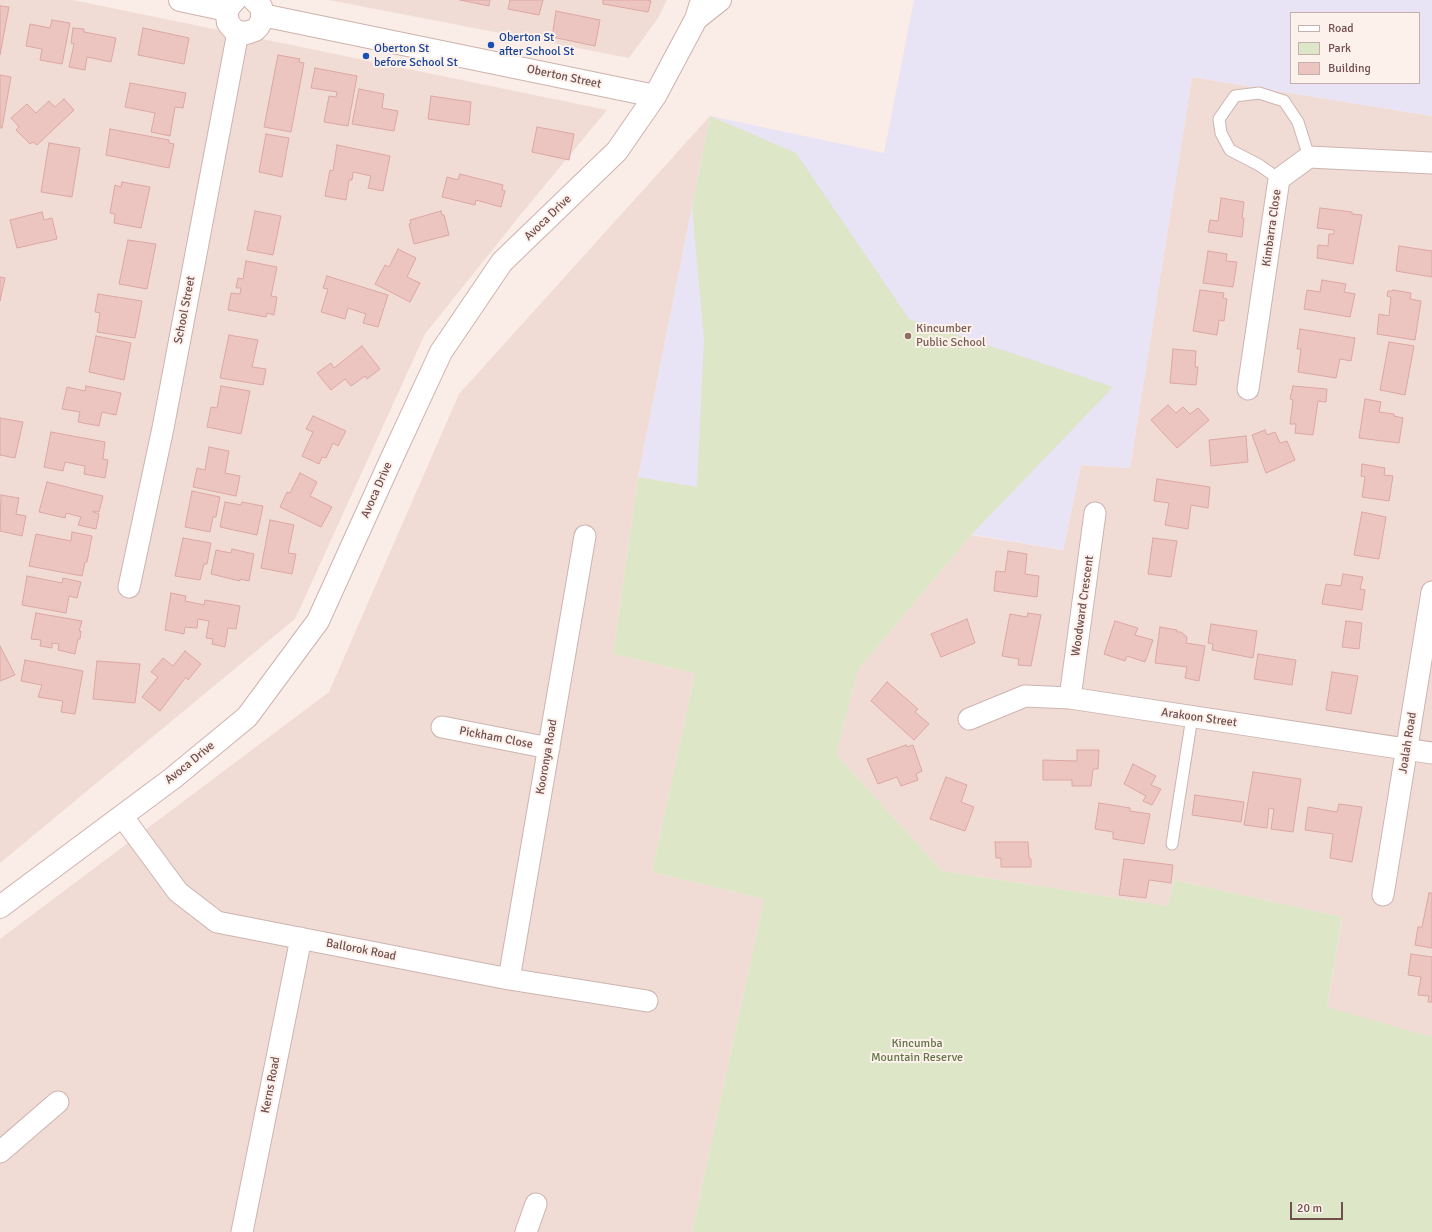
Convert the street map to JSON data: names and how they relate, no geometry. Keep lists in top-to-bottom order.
{
  "streets": {
    "main road": ["Oberton Street", "Avoca Drive"],
    "street": [
      "Kimbarra Close",
      "School Street",
      "Woodward Crescent",
      "Arakoon Street",
      "Pickham Close",
      "Joalah Road",
      "Kooronya Road",
      "Ballorok Road",
      "Kerns Road"
    ]
  },
  "crossings": [
    ["Oberton Street", "Avoca Drive"],
    ["Avoca Drive", "Ballorok Road"],
    ["Woodward Crescent", "Arakoon Street"],
    ["Arakoon Street", "Joalah Road"],
    ["Pickham Close", "Kooronya Road"],
    ["Kooronya Road", "Ballorok Road"],
    ["Ballorok Road", "Kerns Road"]
  ],
  "parks": ["Kincumba Mountain Reserve"],
  "places": ["Oberton St after School St", "Oberton St before School St", "Kincumber Public School"],
  "legend": ["Road", "Park", "Building"],
  "scale_bar": "20 m"
}
